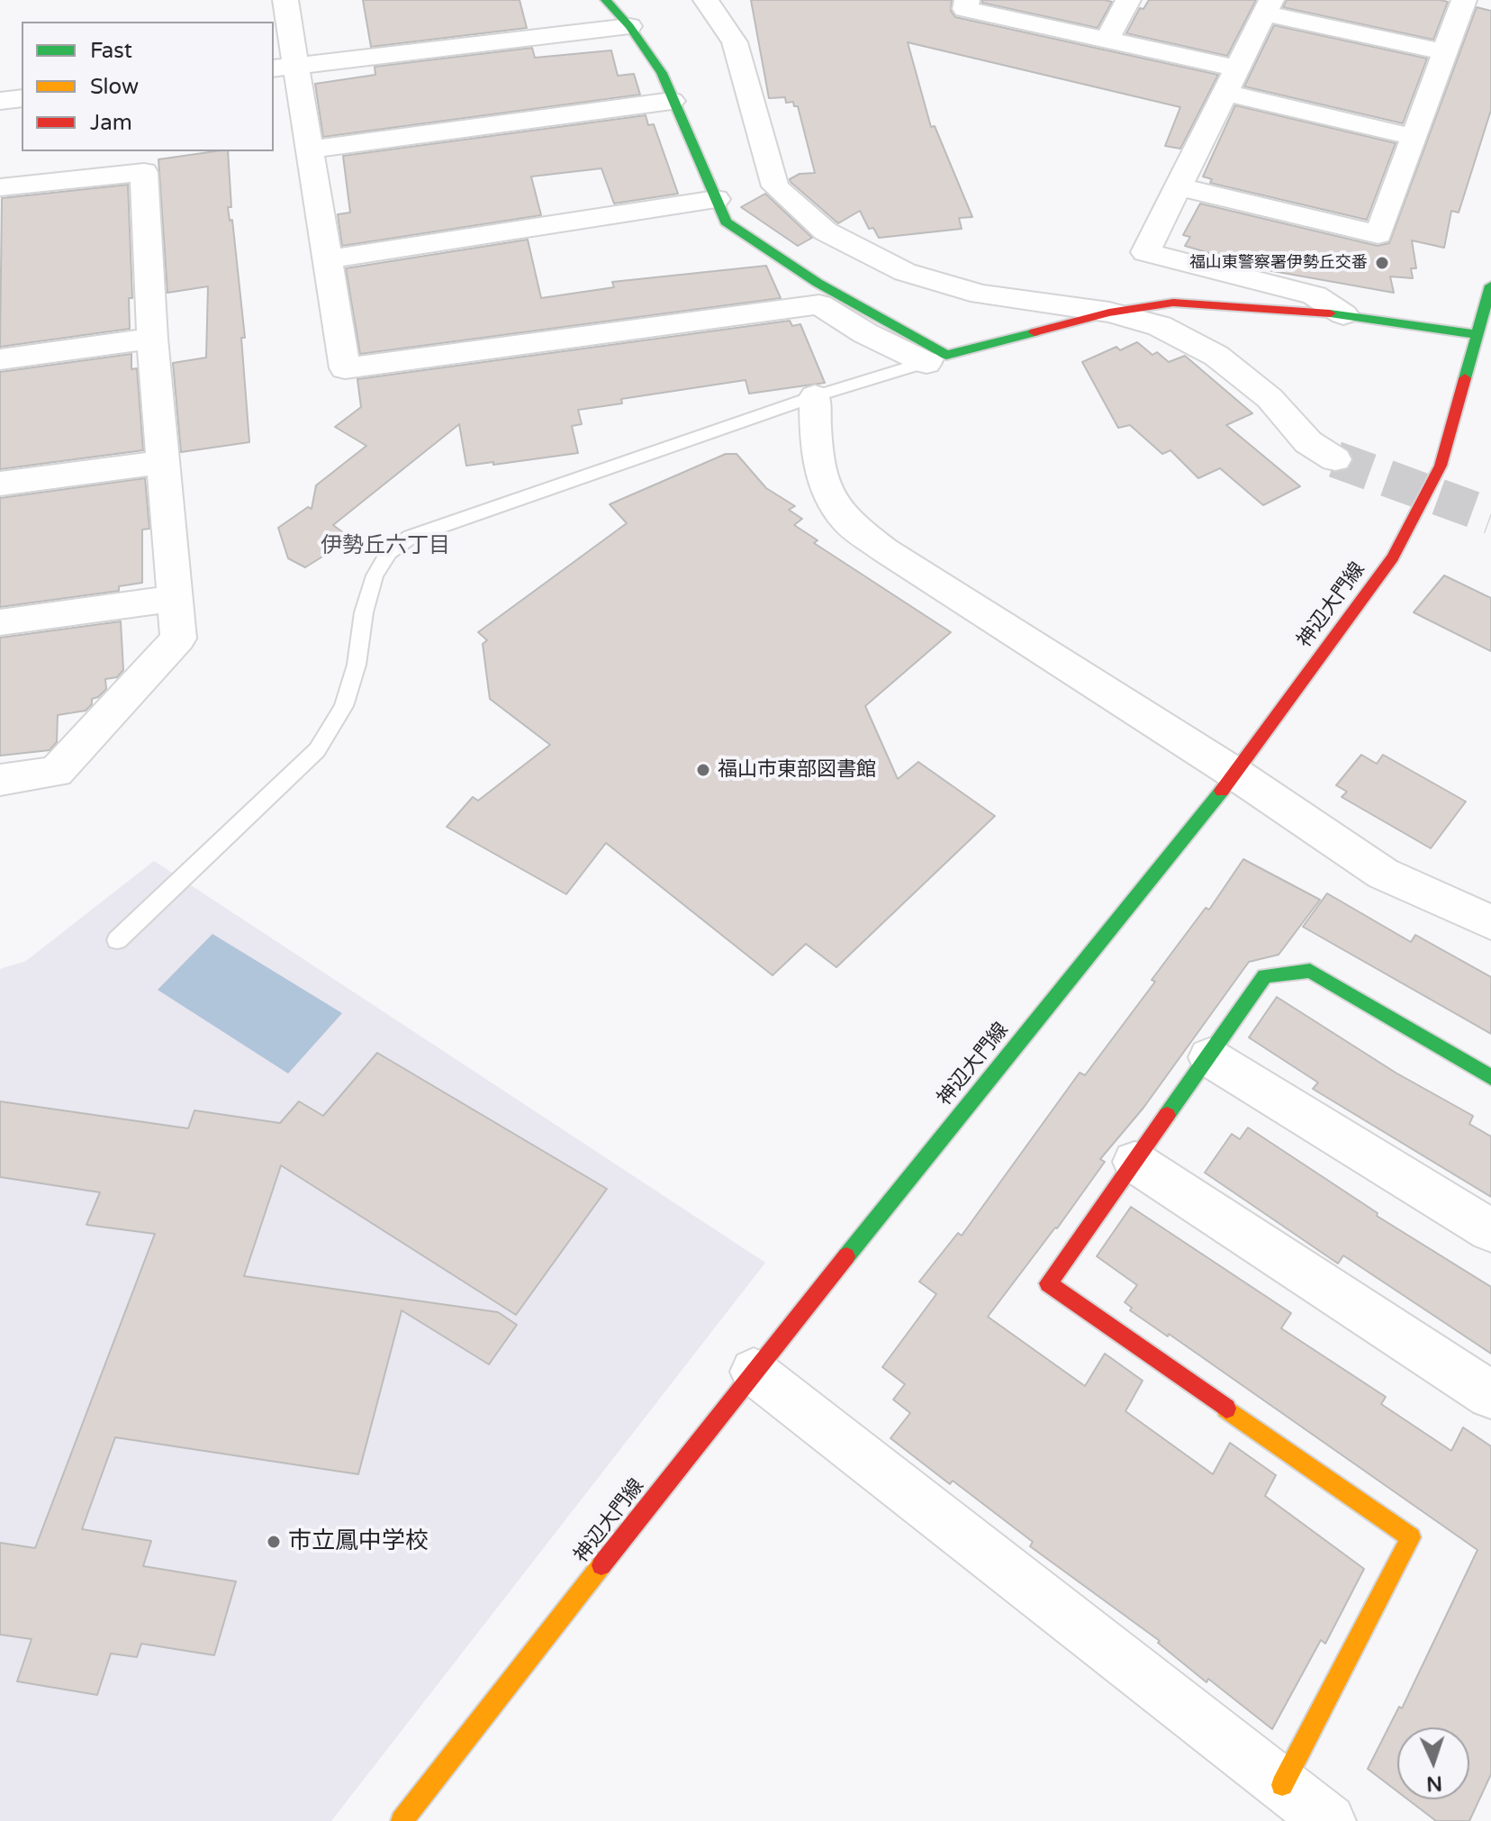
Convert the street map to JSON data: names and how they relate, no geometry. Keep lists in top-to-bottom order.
{
  "streets": {
    "street": ["神辺大門線"]
  },
  "districts": ["伊勢丘六丁目"],
  "places": ["福山東警察署伊勢丘交番", "福山市東部図書館", "市立鳳中学校"],
  "legend": ["Fast", "Slow", "Jam"],
  "north": "bottom"
}
